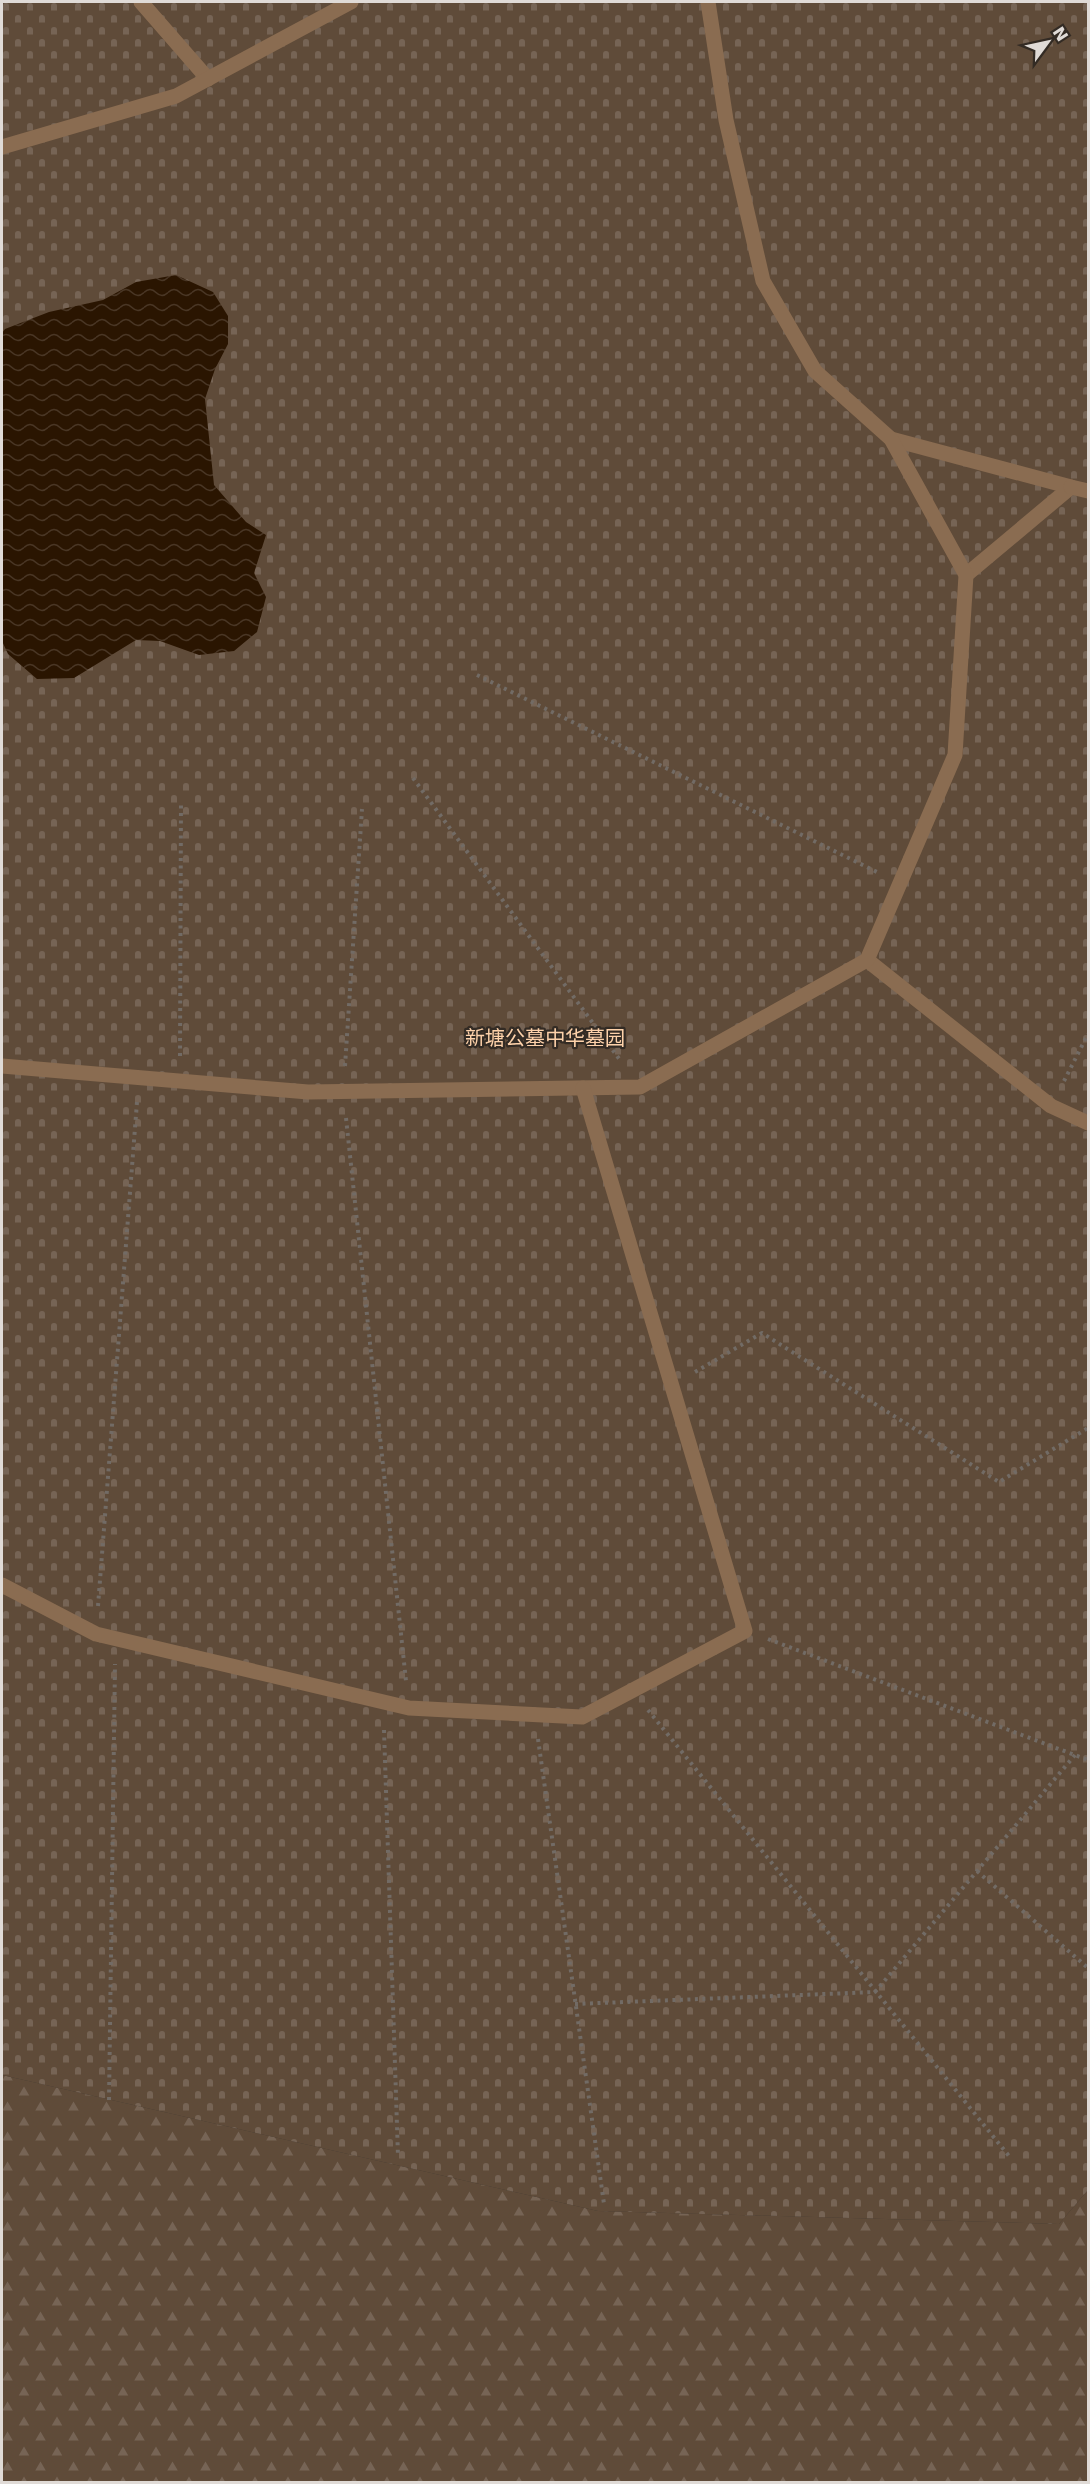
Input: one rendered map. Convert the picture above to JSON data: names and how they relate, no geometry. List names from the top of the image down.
{
  "parks": ["新塘公墓中华墓园"],
  "north": "top right"
}
